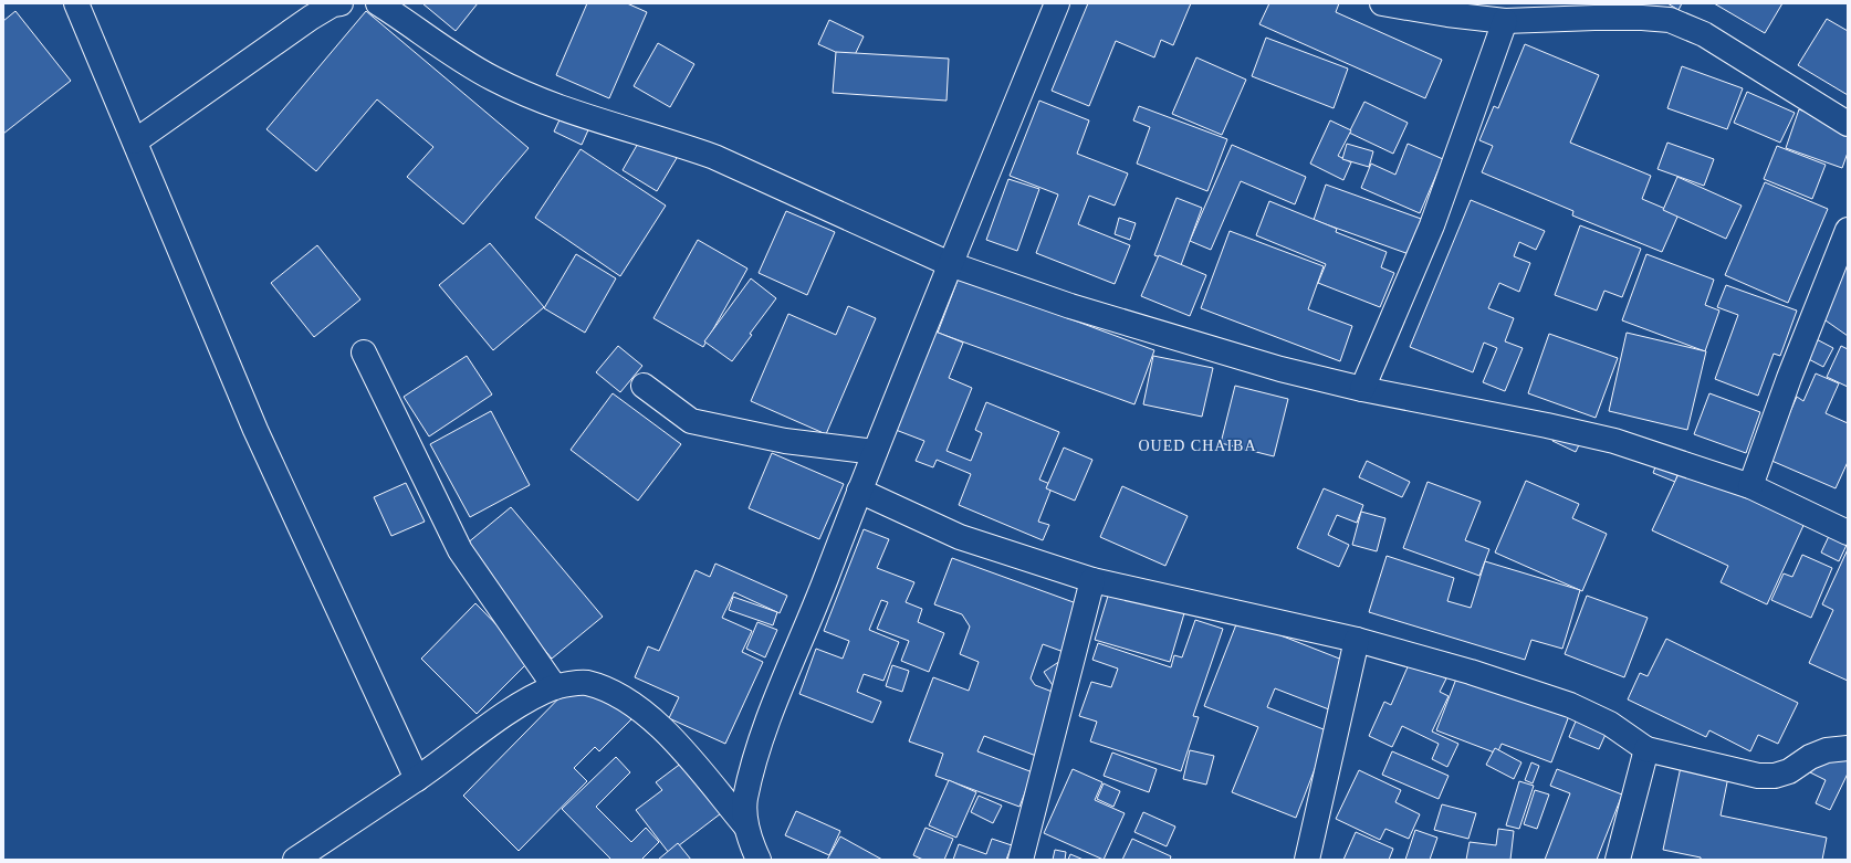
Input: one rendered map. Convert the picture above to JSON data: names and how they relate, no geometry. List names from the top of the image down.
{
  "districts": ["OUED CHAIBA"]
}
